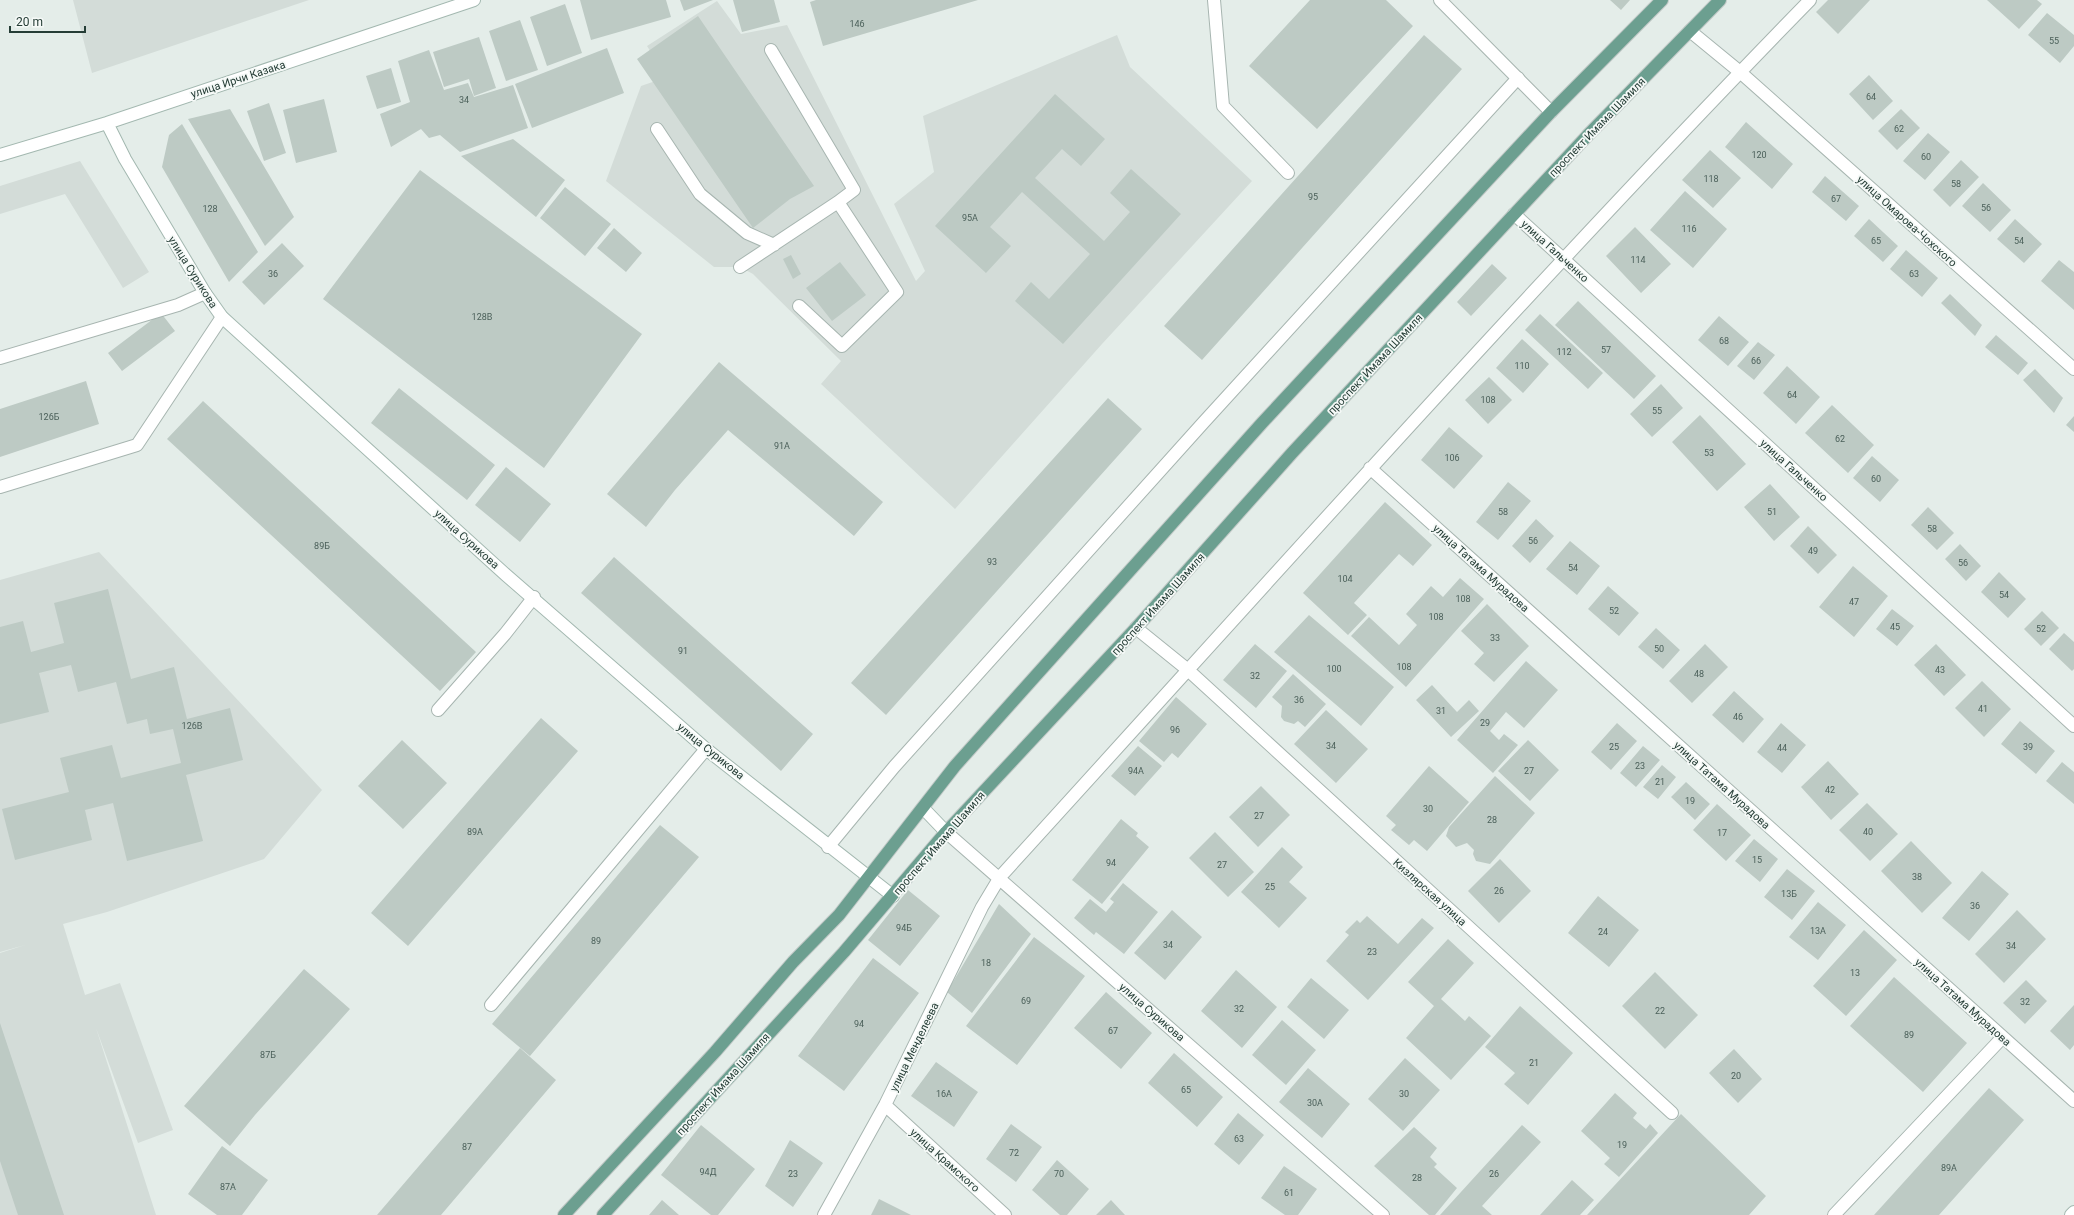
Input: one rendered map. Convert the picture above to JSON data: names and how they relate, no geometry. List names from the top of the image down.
{
  "streets": {
    "main road": ["проспект Имама Шамиля"],
    "street": [
      "улица Ирчи Казака",
      "улица Омарова-Чохского",
      "улица Гальченко",
      "улица Сурикова",
      "улица Татама Мурадова",
      "Кизлярская улица",
      "улица Менделеева",
      "улица Крамского"
    ]
  },
  "crossings": [
    ["улица Ирчи Казака", "улица Сурикова"],
    ["проспект Имама Шамиля", "улица Омарова-Чохского"],
    ["проспект Имама Шамиля", "улица Гальченко"],
    ["проспект Имама Шамиля", "улица Сурикова"],
    ["проспект Имама Шамиля", "Кизлярская улица"],
    ["улица Омарова-Чохского", "улица Менделеева"],
    ["улица Гальченко", "улица Менделеева"],
    ["улица Сурикова", "улица Менделеева"],
    ["улица Татама Мурадова", "улица Менделеева"],
    ["Кизлярская улица", "улица Менделеева"],
    ["улица Менделеева", "улица Крамского"]
  ],
  "house_numbers": [
    "146",
    "55",
    "64",
    "34",
    "62",
    "120",
    "60",
    "118",
    "58",
    "95",
    "67",
    "56",
    "128",
    "95А",
    "116",
    "65",
    "54",
    "114",
    "36",
    "63",
    "128В",
    "68",
    "57",
    "112",
    "66",
    "110",
    "64",
    "108",
    "55",
    "126Б",
    "62",
    "91А",
    "53",
    "106",
    "60",
    "58",
    "51",
    "58",
    "56",
    "89Б",
    "49",
    "93",
    "56",
    "54",
    "104",
    "54",
    "108",
    "47",
    "52",
    "108",
    "45",
    "52",
    "33",
    "50",
    "91",
    "108",
    "100",
    "43",
    "48",
    "32",
    "36",
    "41",
    "31",
    "46",
    "29",
    "126В",
    "96",
    "34",
    "25",
    "39",
    "44",
    "23",
    "94А",
    "27",
    "21",
    "42",
    "19",
    "30",
    "27",
    "28",
    "89А",
    "40",
    "17",
    "15",
    "94",
    "27",
    "38",
    "25",
    "26",
    "13Б",
    "36",
    "94Б",
    "13А",
    "24",
    "89",
    "34",
    "34",
    "23",
    "18",
    "13",
    "69",
    "32",
    "32",
    "22",
    "94",
    "67",
    "89",
    "87Б",
    "21",
    "20",
    "65",
    "16А",
    "30",
    "30А",
    "63",
    "19",
    "87",
    "72",
    "89А",
    "94Д",
    "23",
    "70",
    "26",
    "28",
    "87А",
    "61"
  ],
  "scale_bar": "20 m"
}
